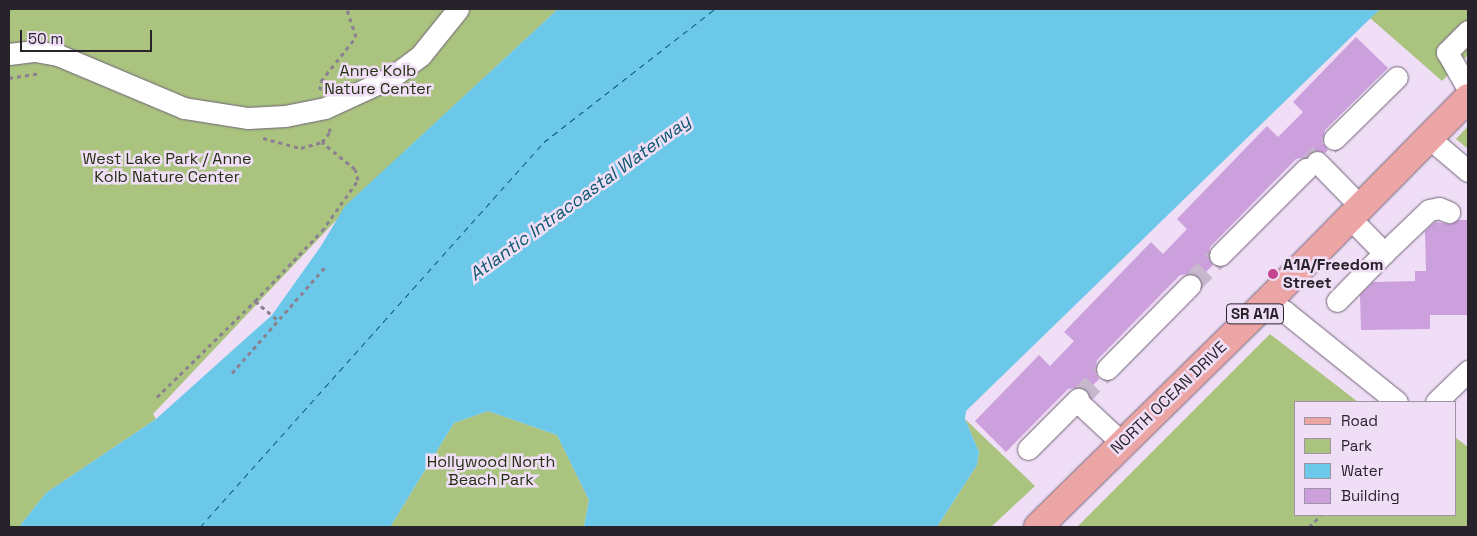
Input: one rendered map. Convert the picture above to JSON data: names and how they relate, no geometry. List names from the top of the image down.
{
  "streets": {
    "main road": ["SR A1A", "NORTH OCEAN DRIVE"]
  },
  "water": ["Atlantic Intracoastal Waterway"],
  "parks": ["Anne Kolb Nature Center", "West Lake Park / Anne Kolb Nature Center", "Hollywood North Beach Park"],
  "places": ["A1A/Freedom Street"],
  "legend": [
    "Road",
    "Park",
    "Water",
    "Building"
  ],
  "scale_bar": "50 m"
}
